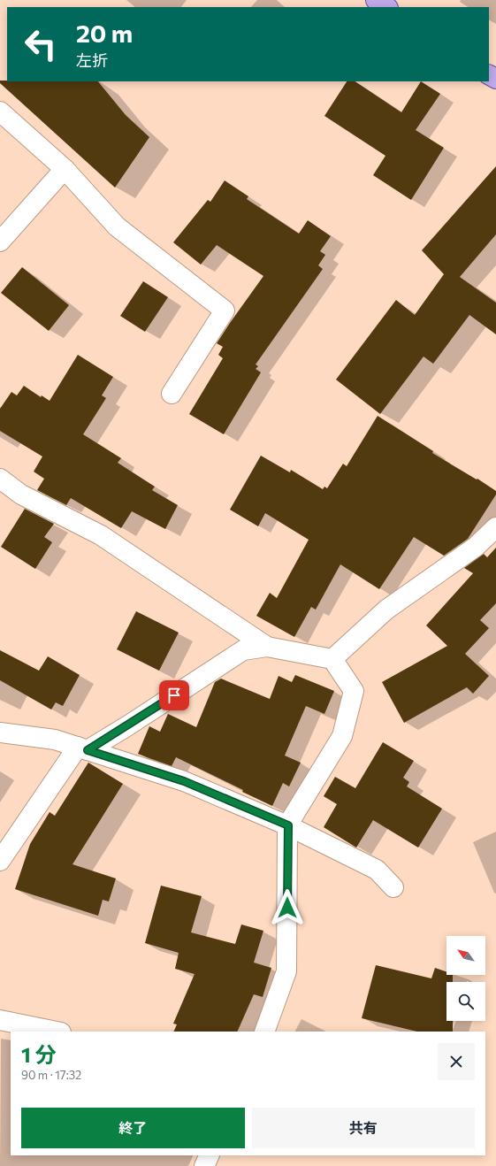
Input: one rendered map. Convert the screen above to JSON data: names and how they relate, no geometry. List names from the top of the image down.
{
  "north": "top left",
  "page": {
    "turn": ["20 m", "左折"],
    "heading": ["1 分", "90 m · 17:32"],
    "buttons": ["終了", "共有"]
  }
}
